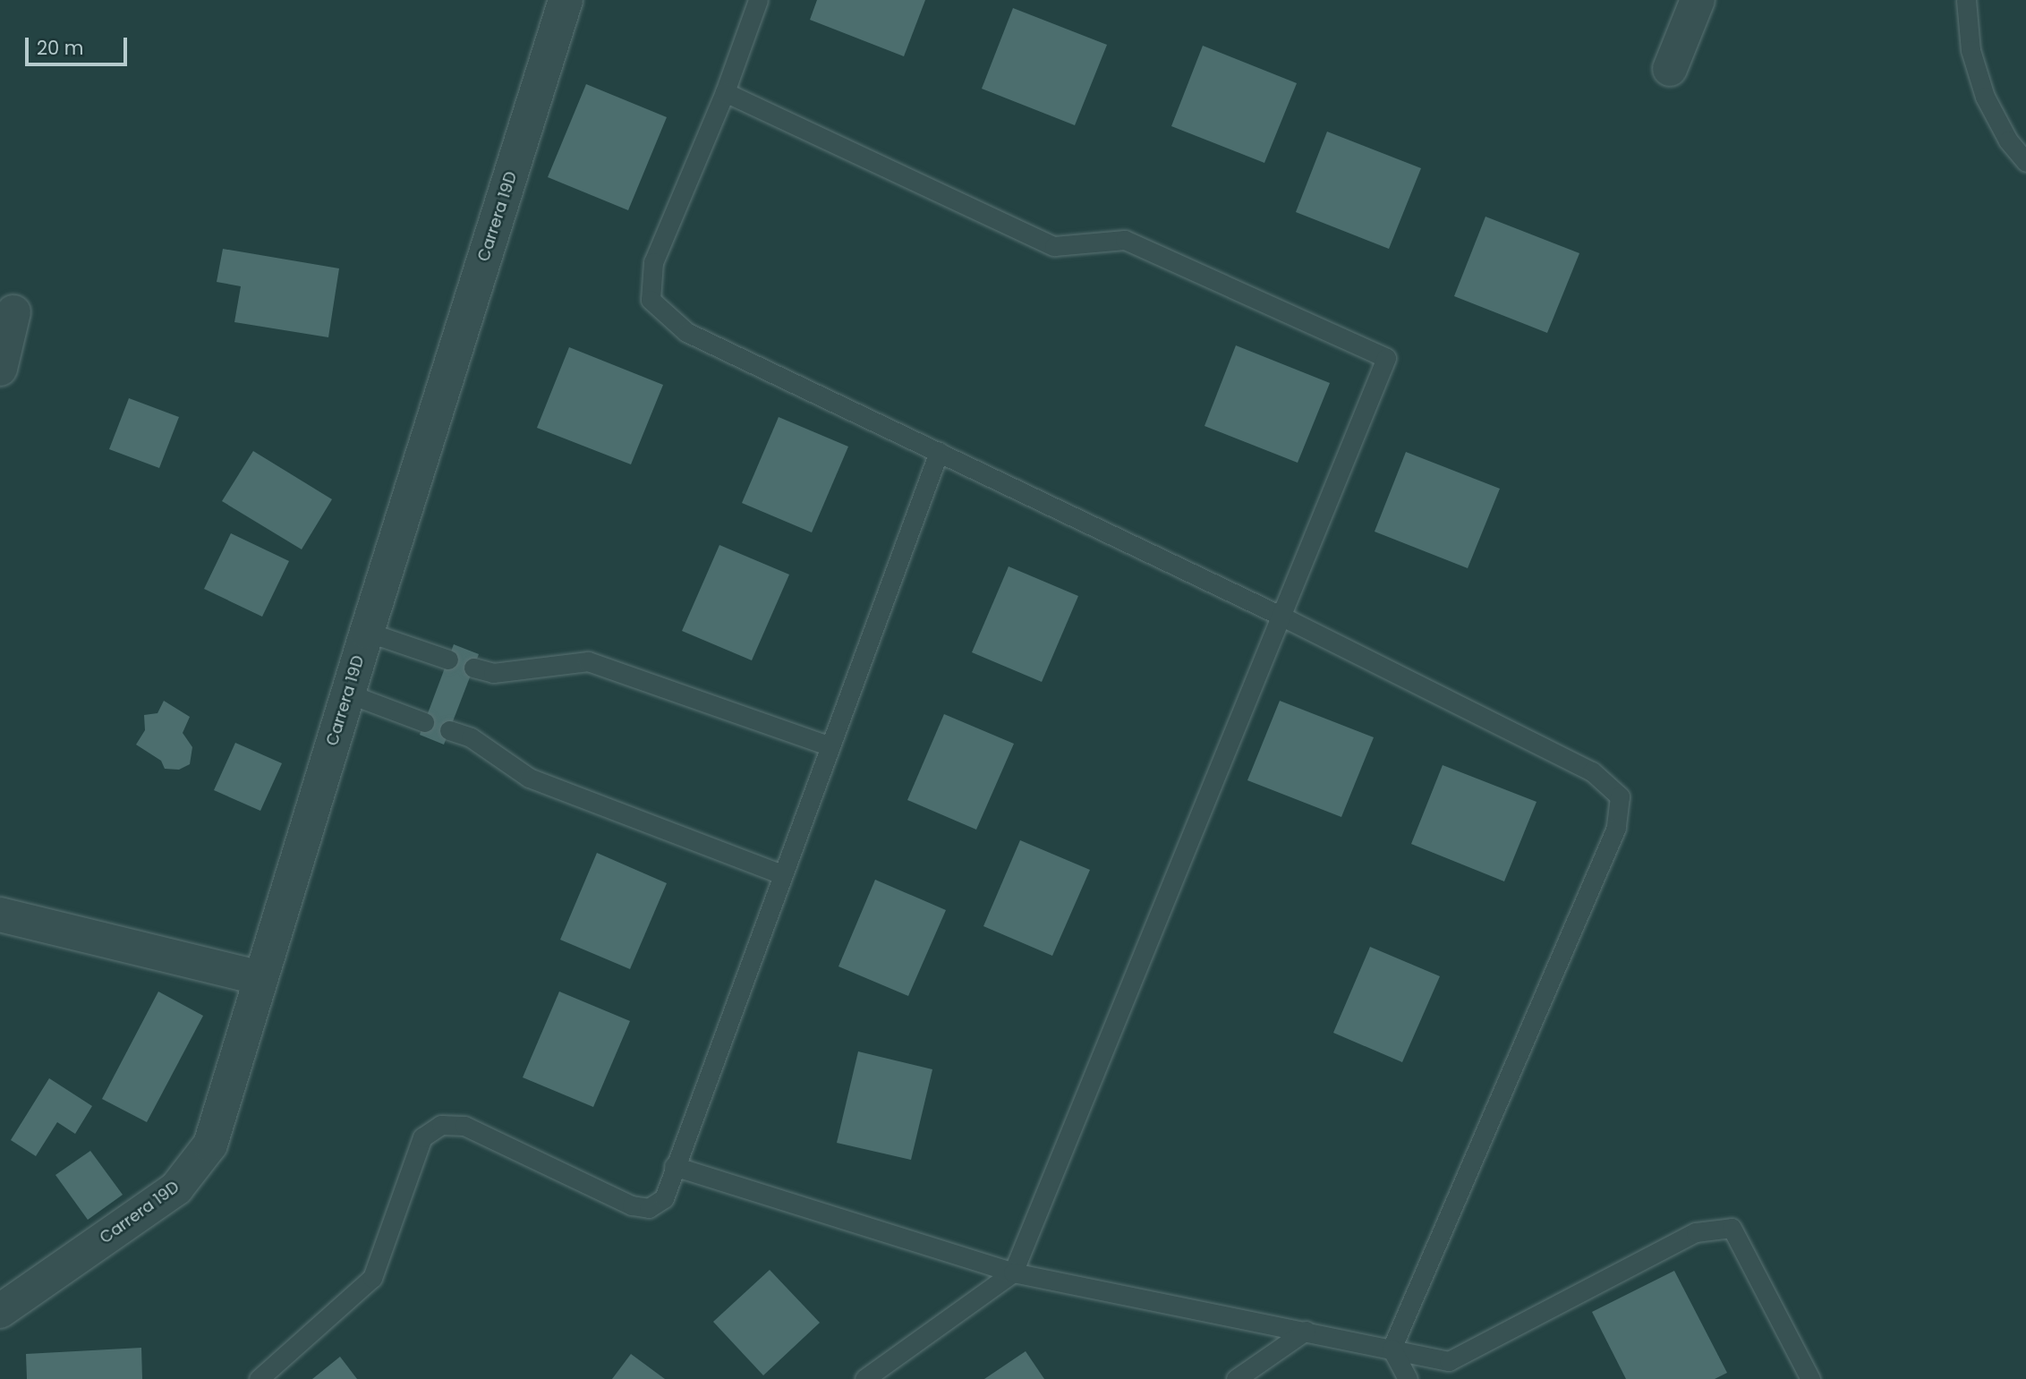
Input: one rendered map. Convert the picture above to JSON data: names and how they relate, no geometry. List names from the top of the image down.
{
  "streets": {
    "street": ["Carrera 19D"]
  },
  "scale_bar": "20 m"
}
